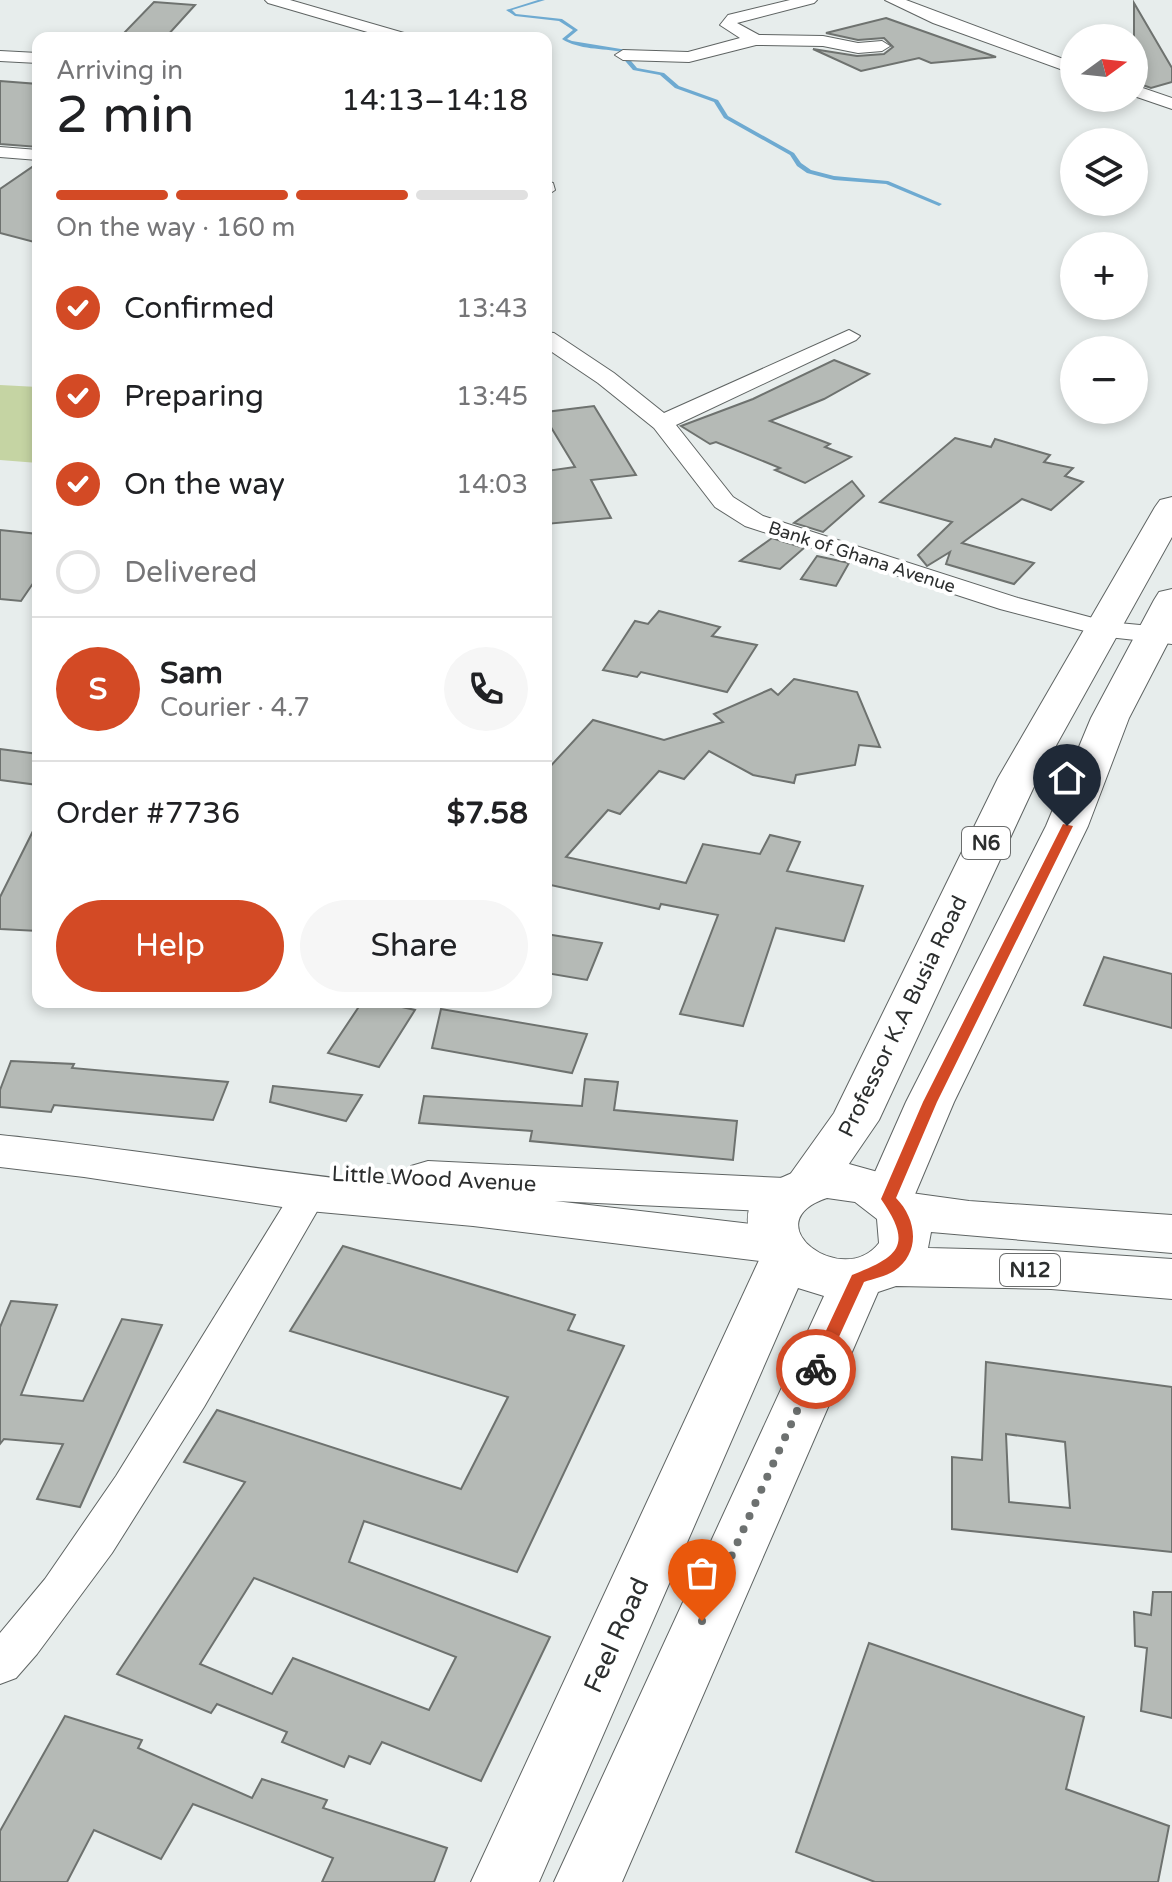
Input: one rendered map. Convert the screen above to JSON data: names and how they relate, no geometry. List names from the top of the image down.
{
  "streets": {
    "main road": [
      "N6",
      "Professor K.A Busia Road",
      "N12",
      "Feel Road"
    ],
    "street": ["Bank of Ghana Avenue", "Little Wood Avenue"]
  },
  "crossings": [
    ["Bank of Ghana Avenue", "Professor K.A Busia Road"],
    ["N6", "Professor K.A Busia Road"],
    ["N6", "Little Wood Avenue"],
    ["N6", "N12"],
    ["N6", "Feel Road"],
    ["Professor K.A Busia Road", "Little Wood Avenue"],
    ["Professor K.A Busia Road", "N12"],
    ["Professor K.A Busia Road", "Feel Road"],
    ["Little Wood Avenue", "N12"],
    ["Little Wood Avenue", "Feel Road"],
    ["N12", "Feel Road"]
  ],
  "north": "right",
  "page": {
    "map_buttons": ["+", "−"],
    "heading": ["2 min", "Arriving in", "14:13–14:18"],
    "panel": [
      "Sam",
      "Courier · 4.7",
      "Order #7736",
      "$7.58"
    ],
    "bar": "On the way · 160 m",
    "list": [
      ["Confirmed", "13:43"],
      ["Preparing", "13:45"],
      ["On the way", "14:03"],
      "Delivered"
    ],
    "round": "S",
    "buttons": ["Help", "Share"]
  }
}
